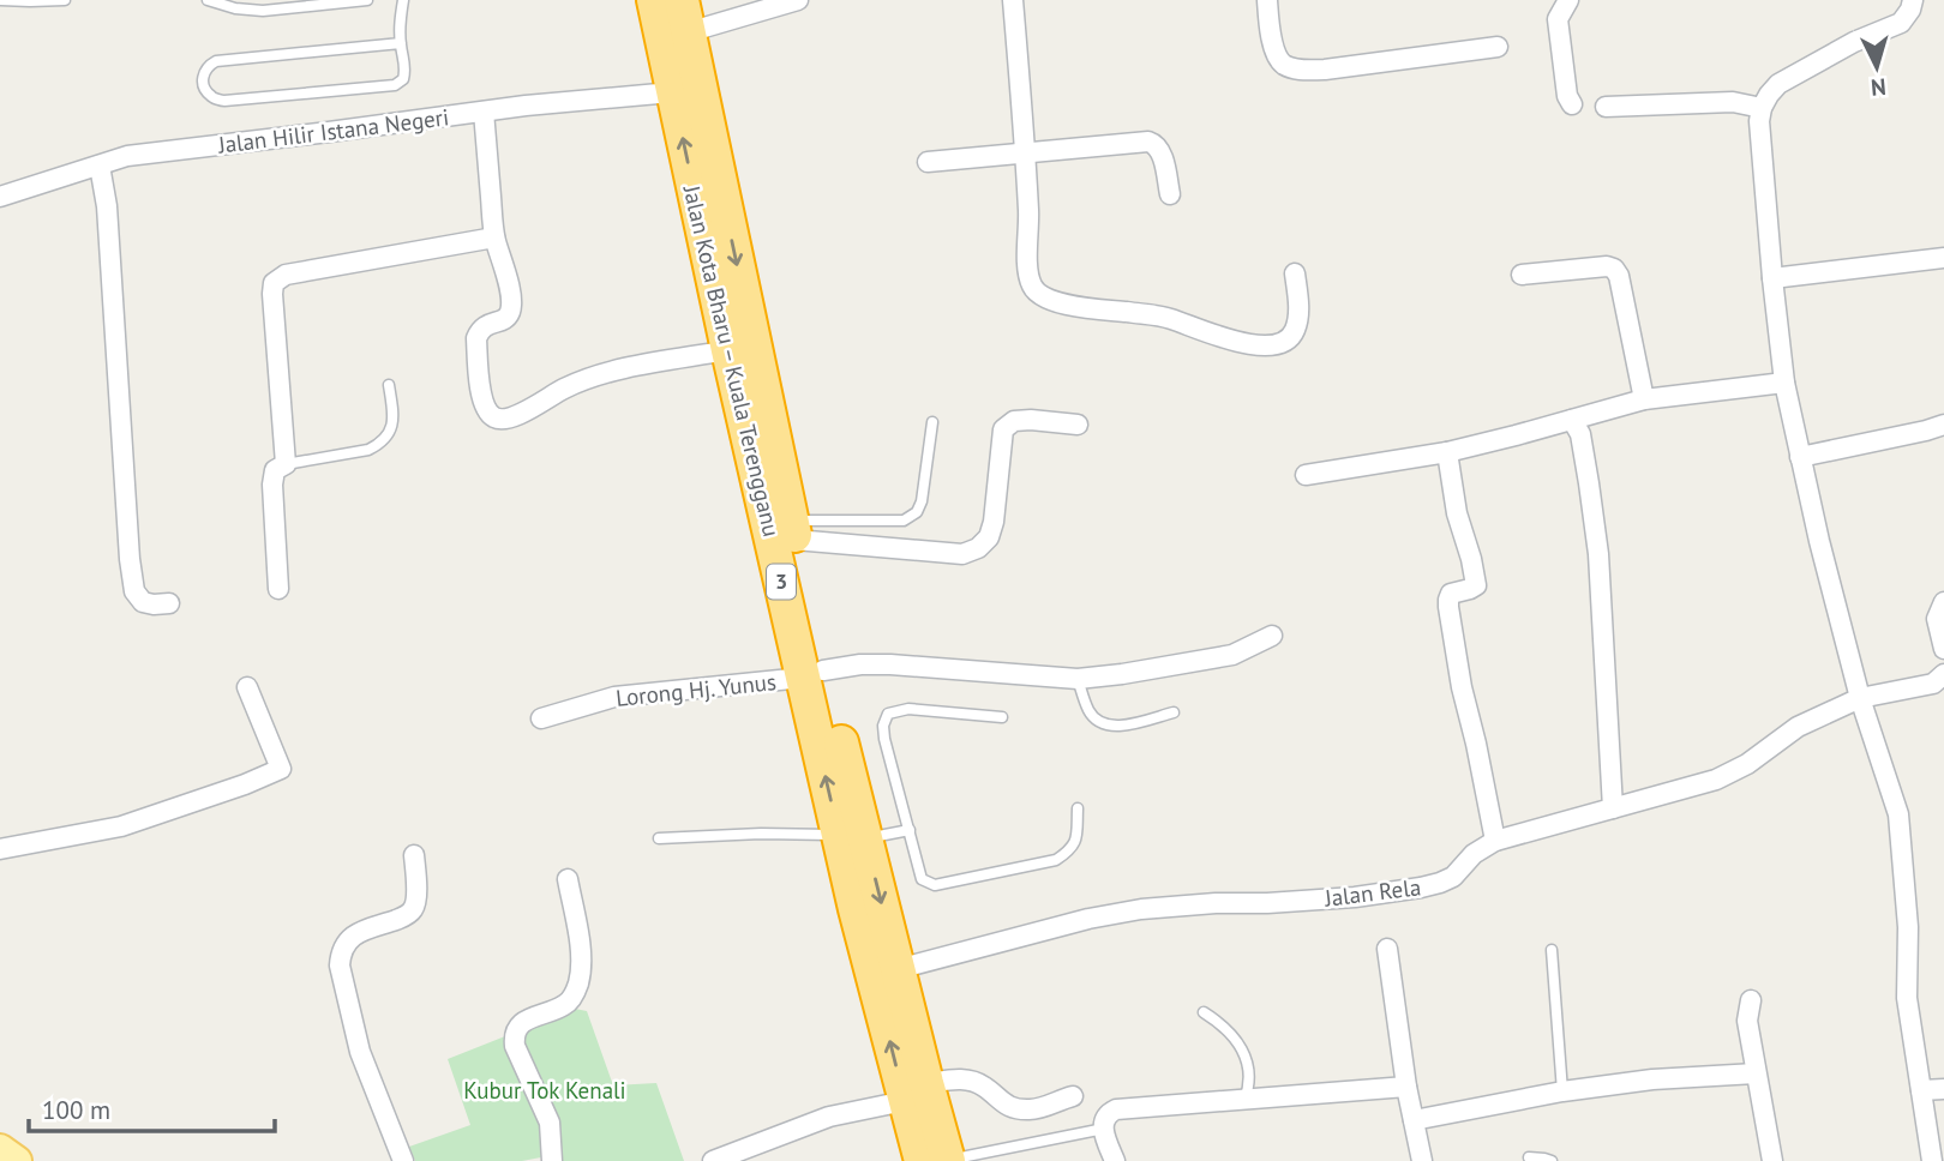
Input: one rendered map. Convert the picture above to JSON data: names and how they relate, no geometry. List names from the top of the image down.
{
  "streets": {
    "highway": ["Jalan Kota Bharu – Kuala Terengganu", "3"],
    "street": ["Jalan Hilir Istana Negeri", "Lorong Hj. Yunus", "Jalan Rela"]
  },
  "crossings": [
    ["Jalan Hilir Istana Negeri", "Jalan Kota Bharu – Kuala Terengganu"],
    ["Jalan Kota Bharu – Kuala Terengganu", "Lorong Hj. Yunus"],
    ["Jalan Kota Bharu – Kuala Terengganu", "Jalan Rela"]
  ],
  "parks": ["Kubur Tok Kenali"],
  "scale_bar": "100 m",
  "north": "bottom"
}
